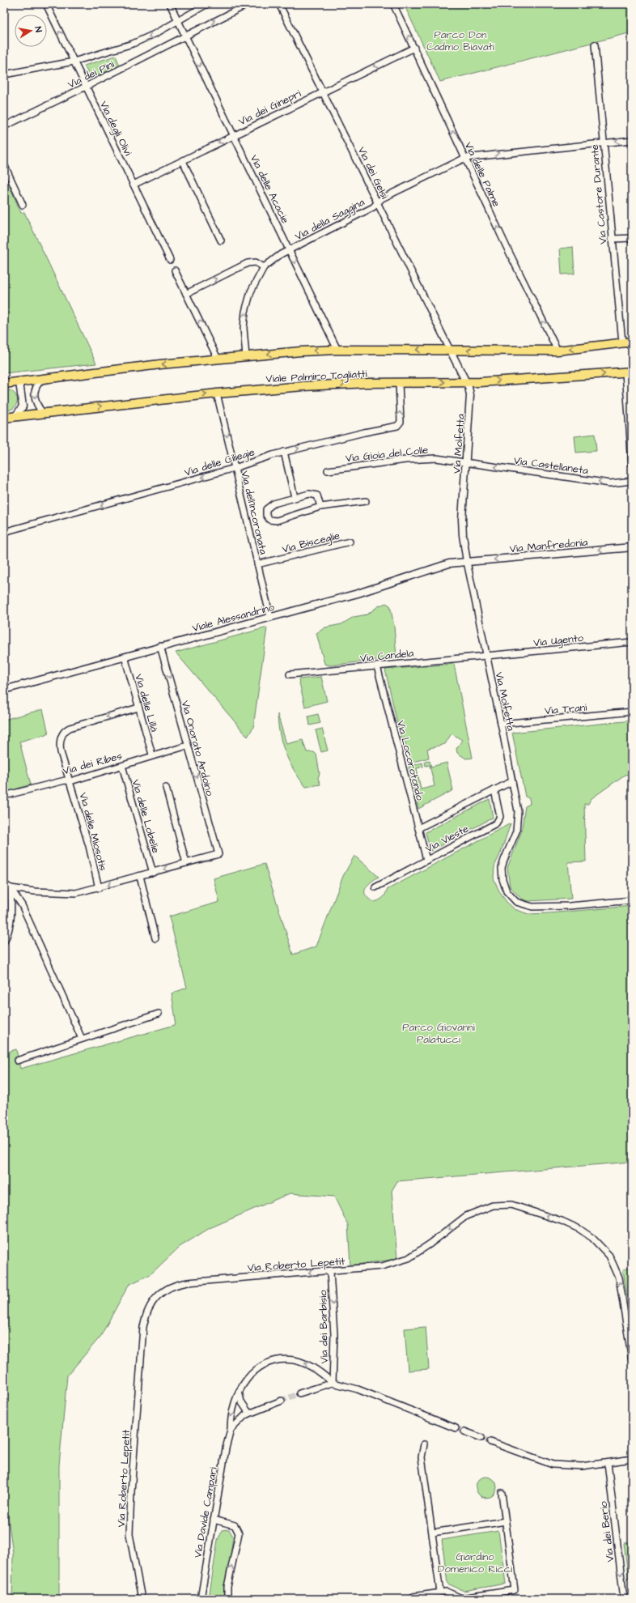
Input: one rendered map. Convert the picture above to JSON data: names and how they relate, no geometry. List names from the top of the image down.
{
  "streets": {
    "main road": ["Viale Palmiro Togliatti"],
    "street": [
      "Via dei Pini",
      "Via dei Ginepri",
      "Via degli Olivi",
      "Via dei Gelsi",
      "Via delle Palme",
      "Via delle Acacie",
      "Via Castore Durante",
      "Via della Saggina",
      "Via Molfetta",
      "Via Gioia del Colle",
      "Via delle Ciliegie",
      "Via Castellaneta",
      "Via dell'Incoronata",
      "Via Bisceglie",
      "Via Manfredonia",
      "Viale Alessandrino",
      "Via Ugento",
      "Via Candela",
      "Via delle Lillà",
      "Via Trani",
      "Via Onorato Ardoino",
      "Via Locorotondo",
      "Via dei Ribes",
      "Via delle Lobelie",
      "Via delle Miosotis",
      "Via Vieste",
      "Via Roberto Lepetit",
      "Via dei Barbisio",
      "Via Davide Campari",
      "Via dei Berio"
    ]
  },
  "crossings": [
    ["Via dei Pini", "Via degli Olivi"],
    ["Via dei Pini", "Via delle Acacie"],
    ["Via dei Ginepri", "Via degli Olivi"],
    ["Via dei Ginepri", "Via dei Gelsi"],
    ["Via dei Ginepri", "Via delle Palme"],
    ["Via dei Ginepri", "Via delle Acacie"],
    ["Via dei Gelsi", "Via della Saggina"],
    ["Via dei Gelsi", "Via Molfetta"],
    ["Via delle Palme", "Via della Saggina"],
    ["Via delle Acacie", "Via della Saggina"],
    ["Viale Palmiro Togliatti", "Via Molfetta"],
    ["Viale Palmiro Togliatti", "Via delle Ciliegie"],
    ["Viale Palmiro Togliatti", "Via dell'Incoronata"],
    ["Via Molfetta", "Via Gioia del Colle"],
    ["Via Molfetta", "Via Castellaneta"],
    ["Via Molfetta", "Via Manfredonia"],
    ["Via Molfetta", "Viale Alessandrino"],
    ["Via Molfetta", "Via Ugento"],
    ["Via Molfetta", "Via Candela"],
    ["Via Molfetta", "Via Trani"],
    ["Via Gioia del Colle", "Via Castellaneta"],
    ["Via delle Ciliegie", "Via dell'Incoronata"],
    ["Via dell'Incoronata", "Via Bisceglie"],
    ["Via dell'Incoronata", "Viale Alessandrino"],
    ["Via Manfredonia", "Viale Alessandrino"],
    ["Viale Alessandrino", "Via delle Lillà"],
    ["Viale Alessandrino", "Via Onorato Ardoino"],
    ["Via Ugento", "Via Candela"],
    ["Via Candela", "Via Locorotondo"],
    ["Via delle Lillà", "Via dei Ribes"],
    ["Via delle Lillà", "Via delle Miosotis"],
    ["Via Locorotondo", "Via Vieste"],
    ["Via dei Ribes", "Via delle Lobelie"],
    ["Via dei Ribes", "Via delle Miosotis"],
    ["Via Roberto Lepetit", "Via dei Barbisio"],
    ["Via dei Barbisio", "Via Davide Campari"]
  ],
  "one_way": [
    "Via dei Ginepri",
    "Via delle Palme",
    "Via delle Acacie",
    "Via Castellaneta",
    "Via Manfredonia",
    "Via dei Barbisio",
    "Via dei Berio"
  ],
  "parks": ["Parco Don Cadmo Biavati", "Parco Giovanni Palatucci", "Giardino Domenico Ricci"],
  "north": "right"
}
